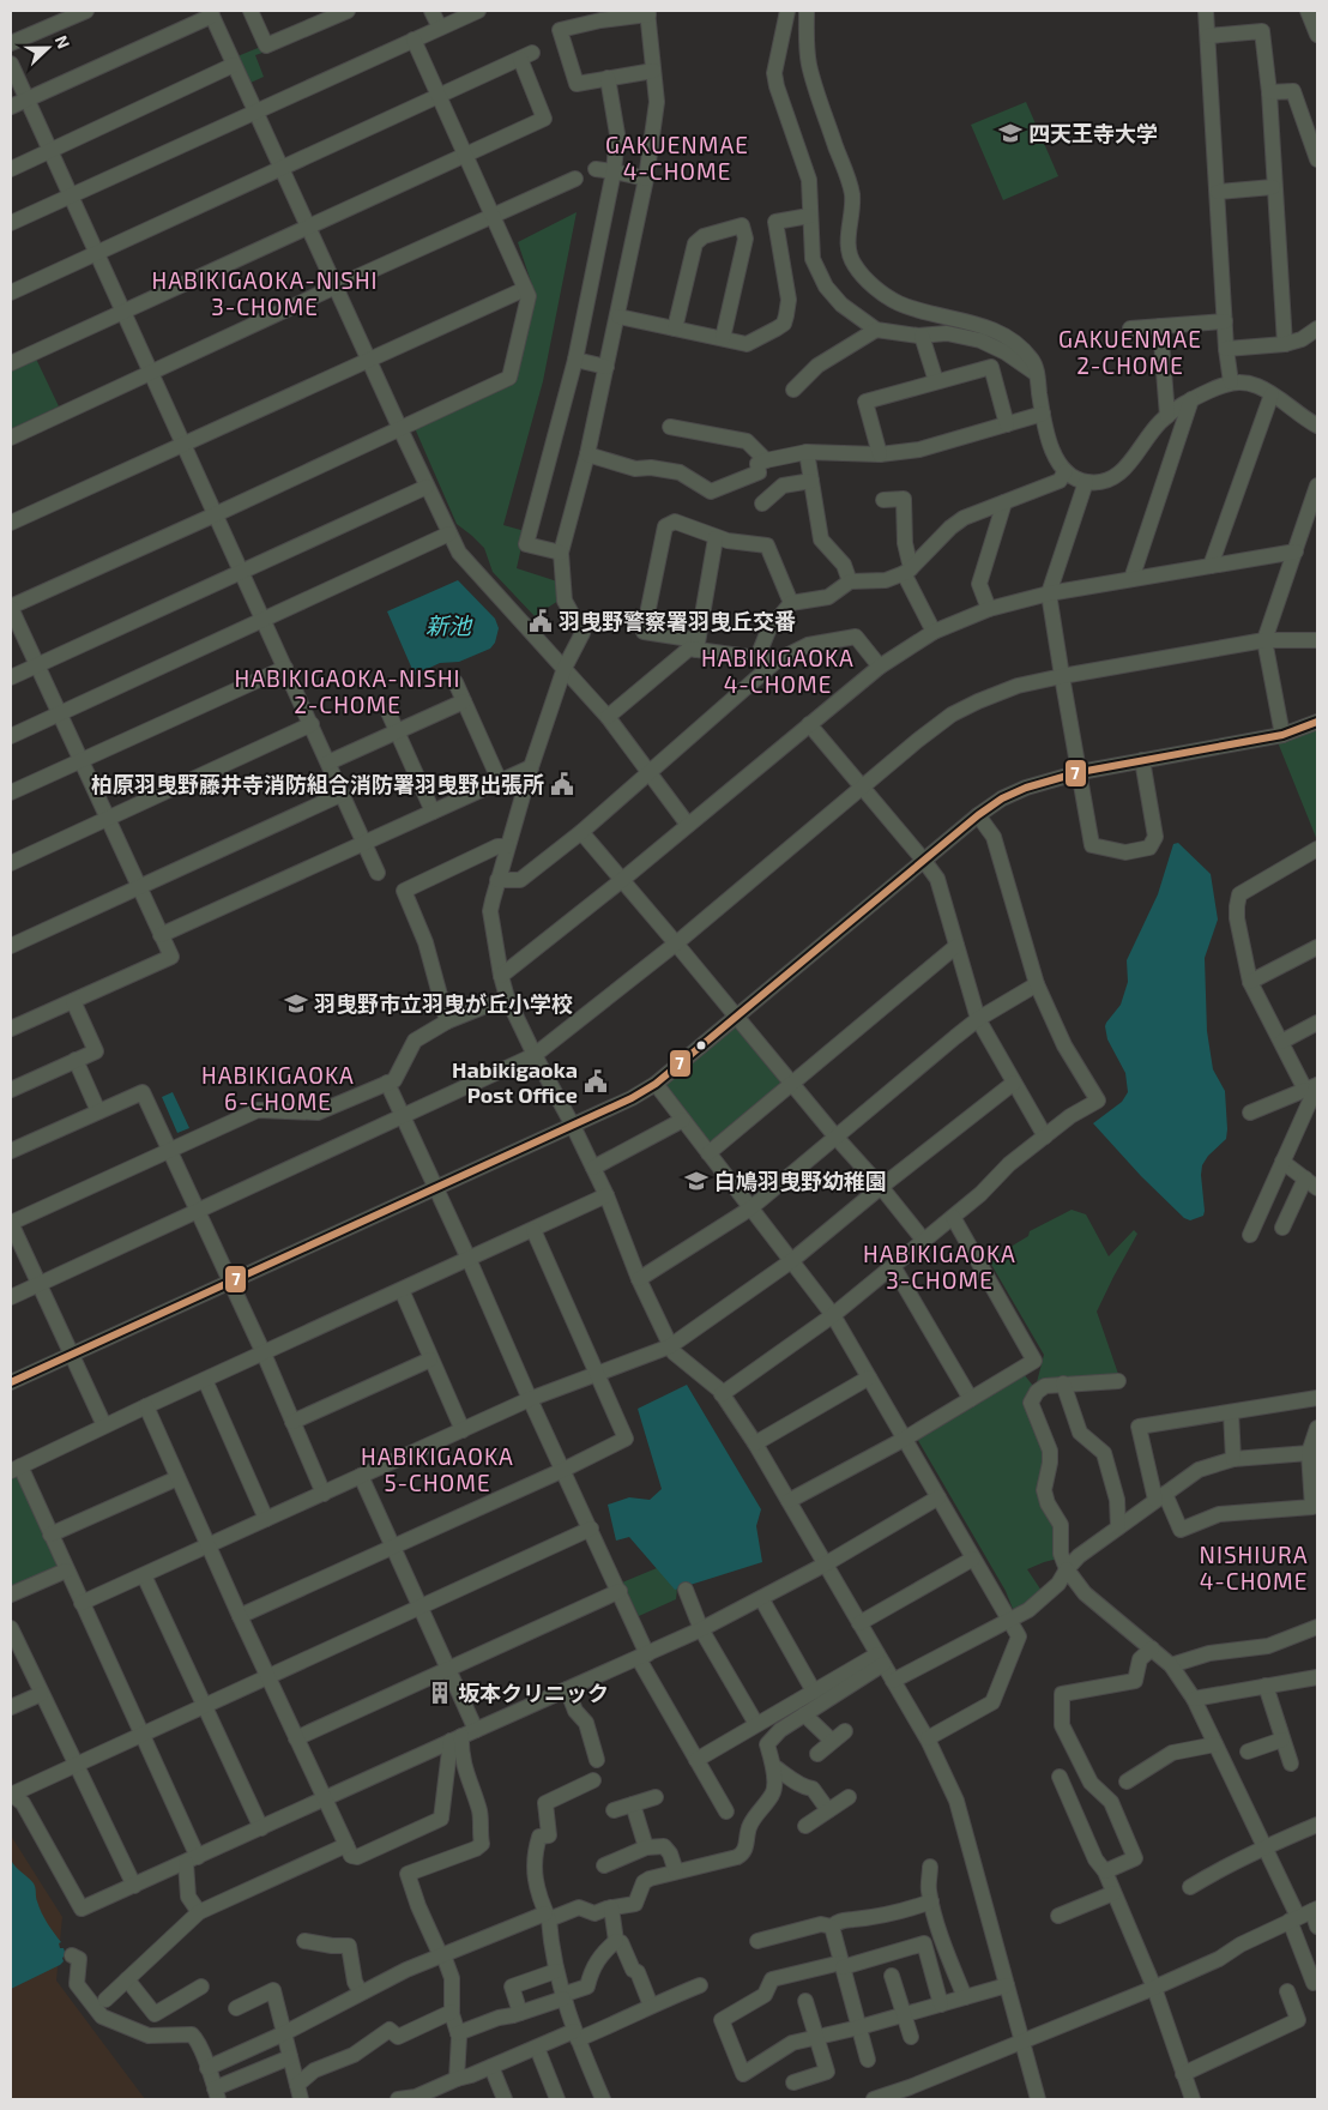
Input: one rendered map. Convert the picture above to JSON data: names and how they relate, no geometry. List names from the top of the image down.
{
  "districts": [
    "GAKUENMAE 4-CHOME",
    "HABIKIGAOKA-NISHI 3-CHOME",
    "GAKUENMAE 2-CHOME",
    "HABIKIGAOKA 4-CHOME",
    "HABIKIGAOKA-NISHI 2-CHOME",
    "HABIKIGAOKA 6-CHOME",
    "HABIKIGAOKA 3-CHOME",
    "HABIKIGAOKA 5-CHOME",
    "NISHIURA 4-CHOME"
  ],
  "water": ["新池"],
  "places": {
    "school or university": ["四天王寺大学", "羽曳野市立羽曳が丘小学校", "白鳩羽曳野幼稚園"],
    "public building": ["羽曳野警察署羽曳丘交番", "柏原羽曳野藤井寺消防組合消防署羽曳野出張所", "Habikigaoka Post Office"],
    "building": ["坂本クリニック"]
  },
  "lines": ["transit line 7"],
  "north": "right"
}
